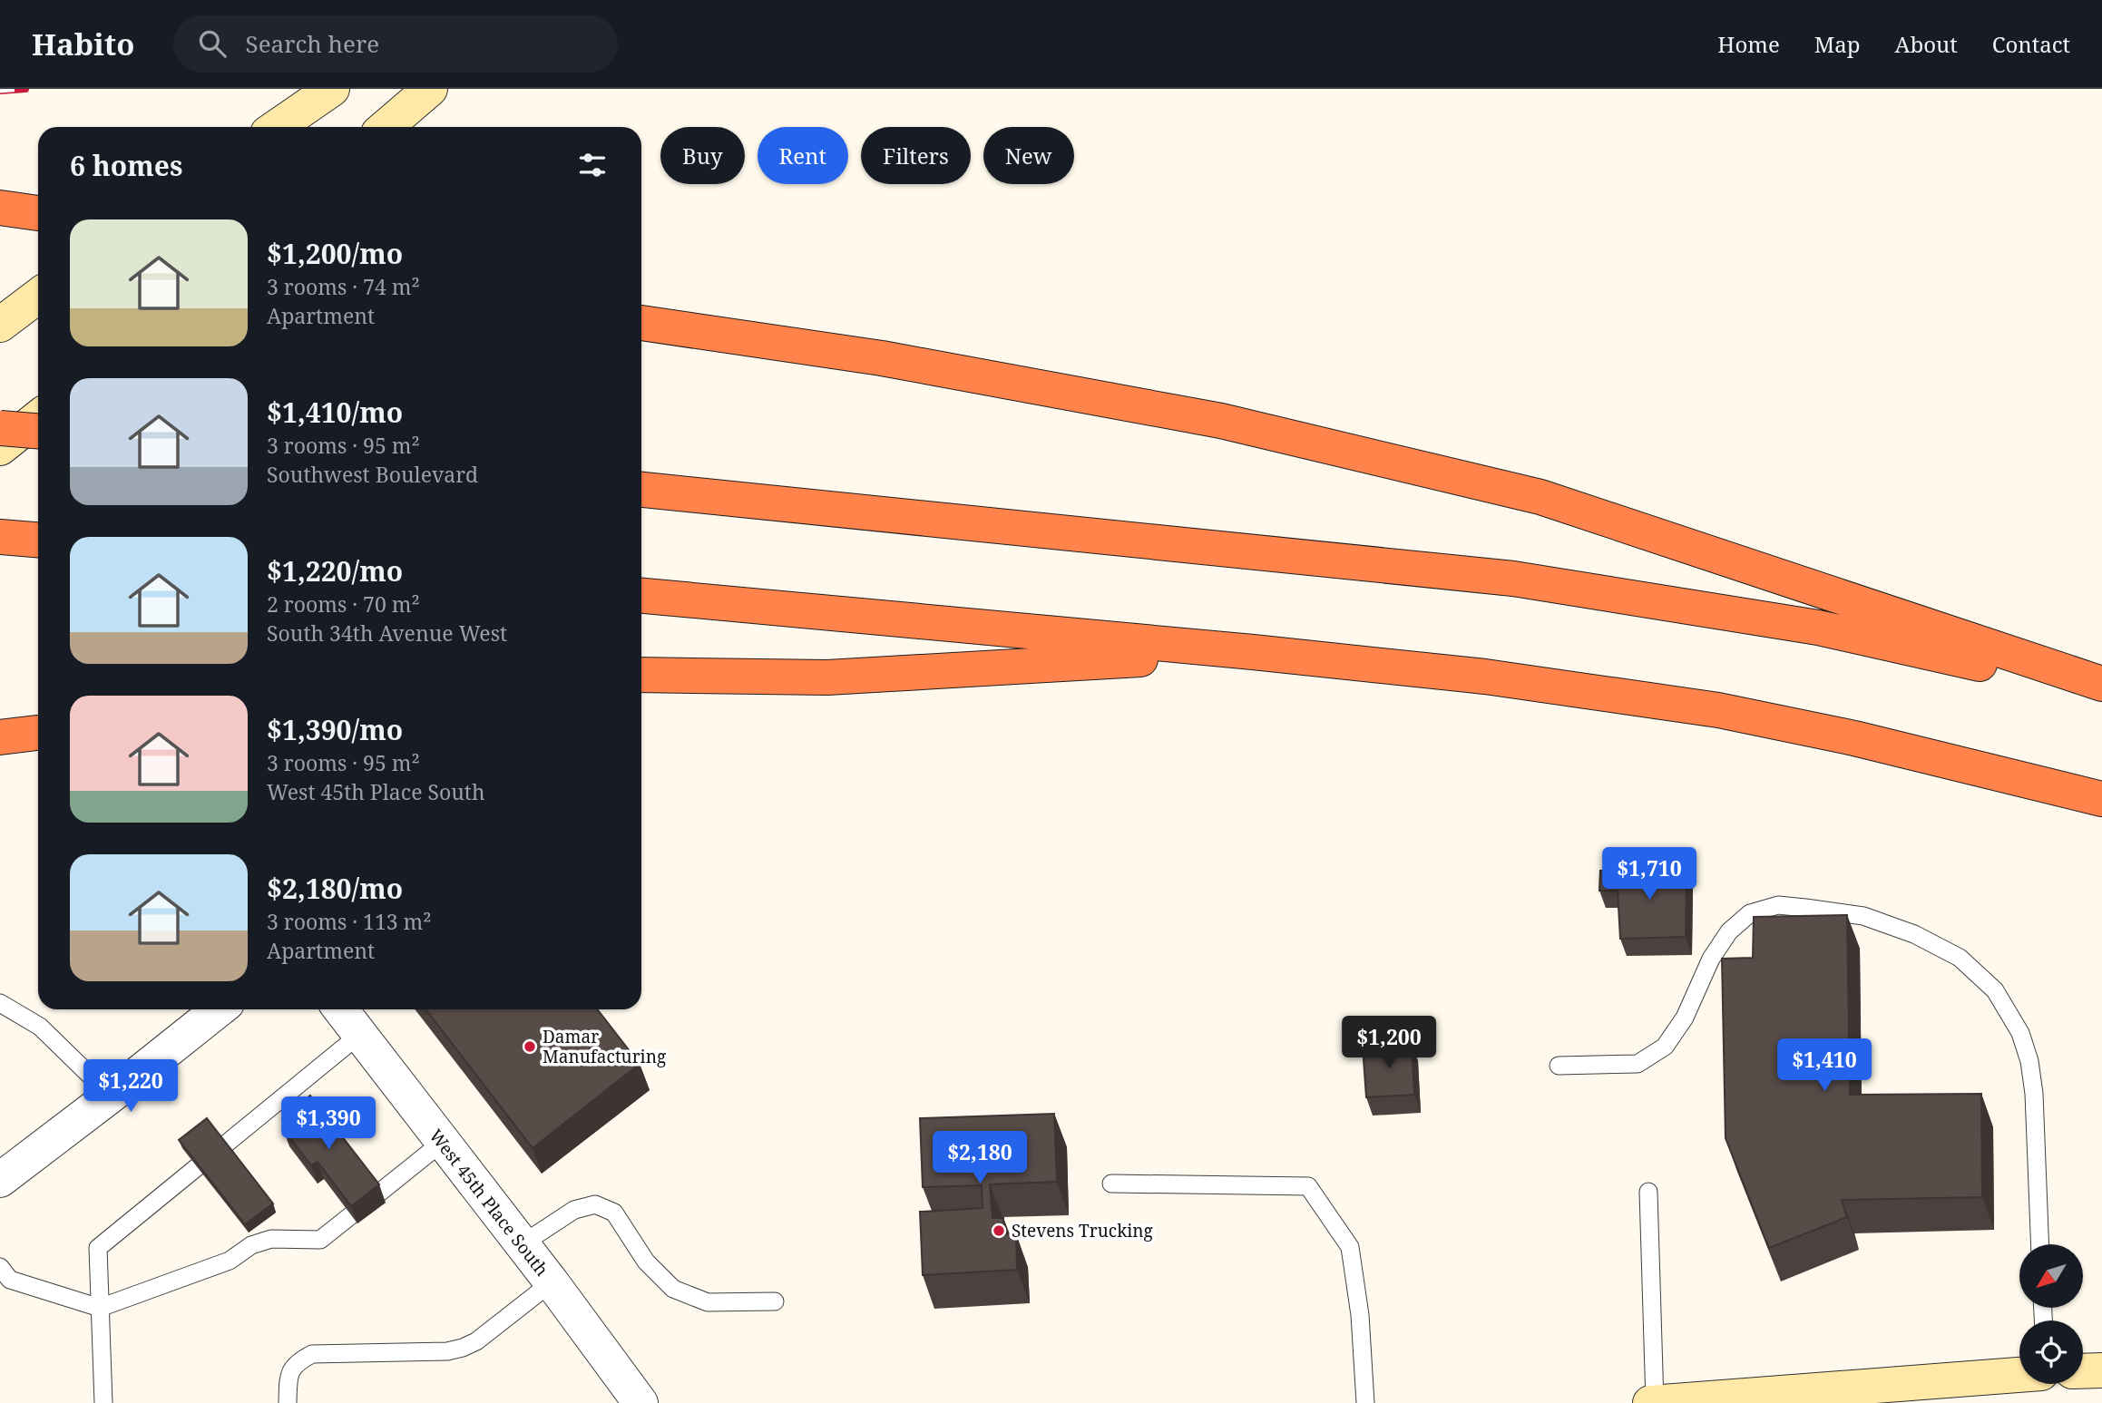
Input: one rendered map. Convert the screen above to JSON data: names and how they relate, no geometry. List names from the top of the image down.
{
  "streets": {
    "street": ["West 45th Place South"]
  },
  "places": ["Damar Manufacturing", "Stevens Trucking"],
  "north": "bottom left",
  "page": {
    "header": "Habito",
    "search": "Search here",
    "nav": [
      "Home",
      "Map",
      "About",
      "Contact"
    ],
    "chip": [
      "Buy",
      "Rent",
      "Filters",
      "New"
    ],
    "heading": "6 homes",
    "list": [
      {
        "name": "$1,200/mo",
        "note": "3 rooms · 74 m² · Apartment"
      },
      {
        "name": "$1,410/mo",
        "note": "3 rooms · 95 m² · Southwest Boulevard"
      },
      {
        "name": "$1,220/mo",
        "note": "2 rooms · 70 m² · South 34th Avenue West"
      },
      {
        "name": "$1,390/mo",
        "note": "3 rooms · 95 m² · West 45th Place South"
      },
      {
        "name": "$2,180/mo",
        "note": "3 rooms · 113 m² · Apartment"
      }
    ],
    "price": [
      "$1,710",
      "$1,200",
      "$1,410",
      "$1,220",
      "$1,390",
      "$2,180"
    ]
  }
}
